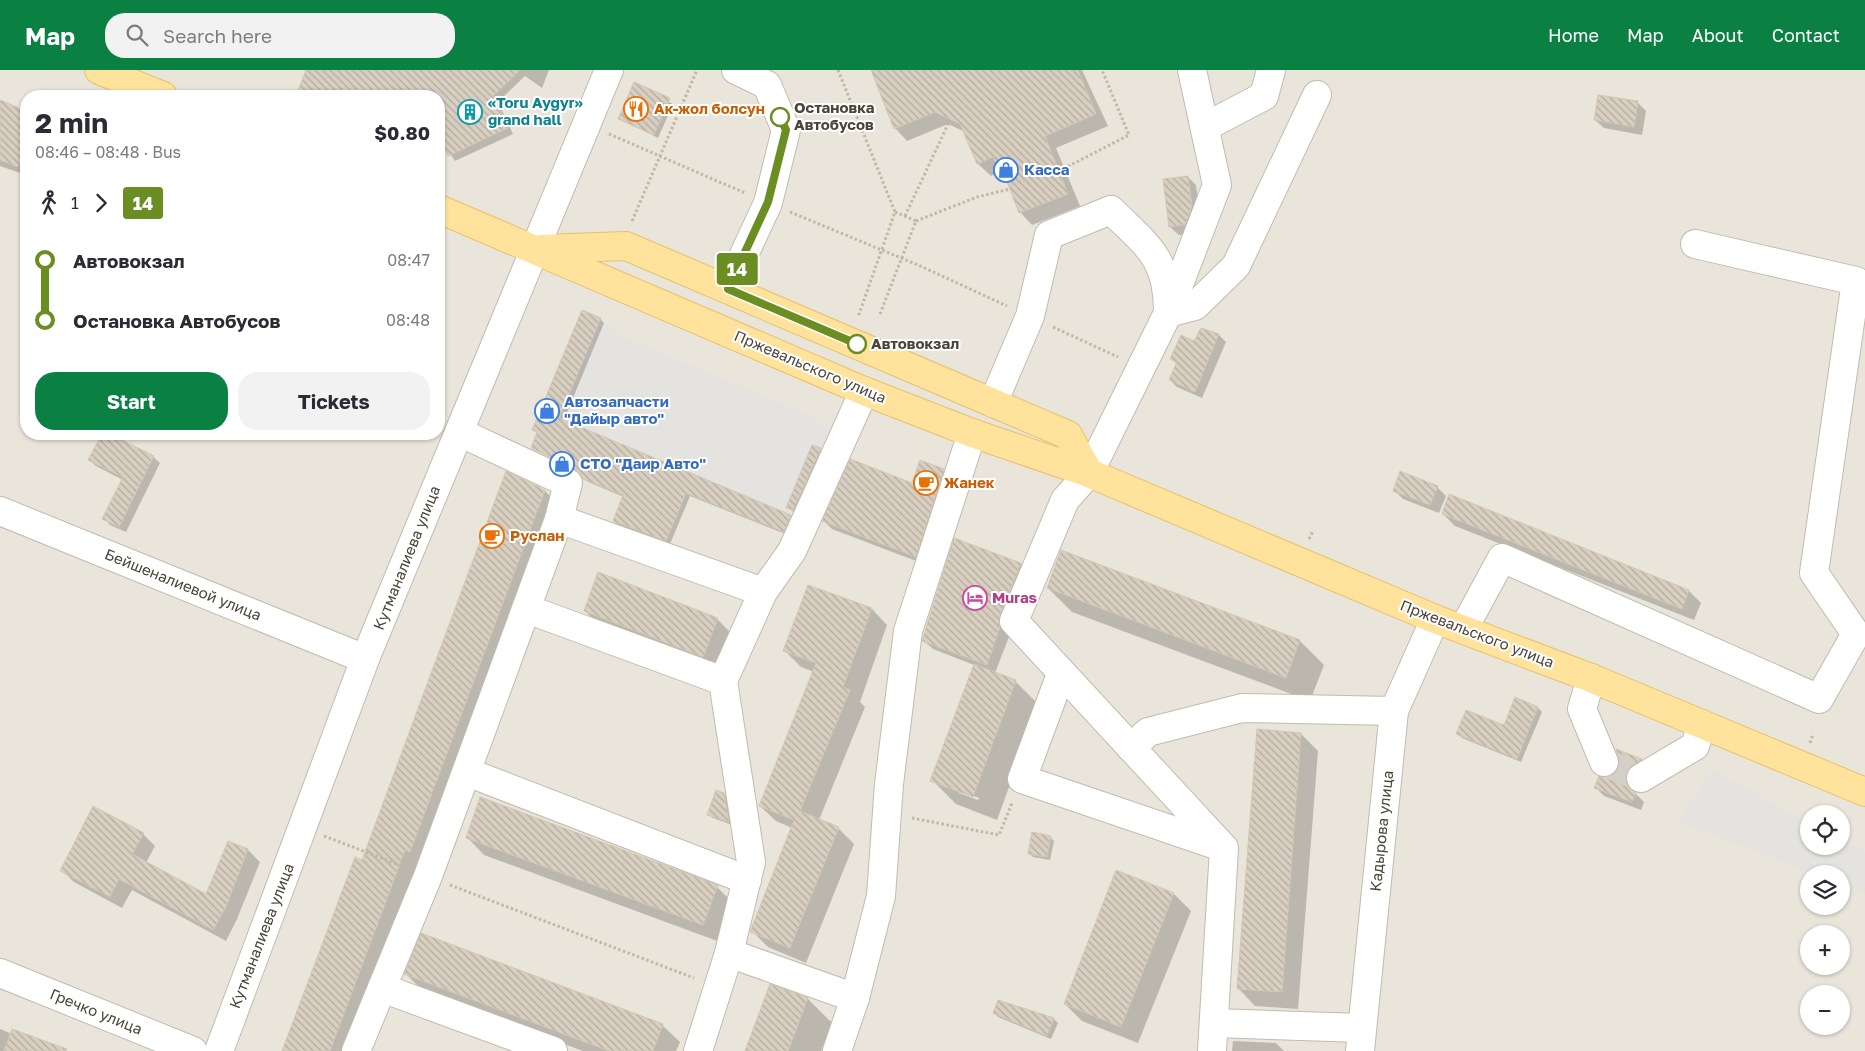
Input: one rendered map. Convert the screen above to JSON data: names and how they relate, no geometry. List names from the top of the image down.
{
  "streets": {
    "main road": ["Пржевальского улица"],
    "street": [
      "Кутманалиева улица",
      "Бейшеналиевой улица",
      "Кадырова улица",
      "Гречко улица"
    ]
  },
  "crossings": [
    ["Пржевальского улица", "Кутманалиева улица"],
    ["Пржевальского улица", "Кадырова улица"],
    ["Кутманалиева улица", "Бейшеналиевой улица"]
  ],
  "places": {
    "restaurant": ["Ак-жол болсун"],
    "building": ["«Toru Aygyr» grand hall"],
    "other": ["Остановка Автобусов", "Автовокзал"],
    "shop": ["Касса", "Автозапчасти \"Дайыр авто\"", "СТО \"Даир Авто\""],
    "cafe": ["Жанек", "Руслан"],
    "hotel": ["Muras"]
  },
  "lines": ["bus line 14"],
  "page": {
    "header": "Map",
    "search": "Search here",
    "nav": [
      "Home",
      "Map",
      "About",
      "Contact"
    ],
    "on_map": "14",
    "heading": ["2 min", "08:46 – 08:48 · Bus", "$0.80"],
    "legs": ["1", "14"],
    "list": [
      {
        "name": "Автовокзал",
        "value": "08:47"
      },
      {
        "name": "Остановка Автобусов",
        "value": "08:48"
      }
    ],
    "buttons": ["Start", "Tickets"],
    "map_buttons": ["+", "−"]
  }
}
